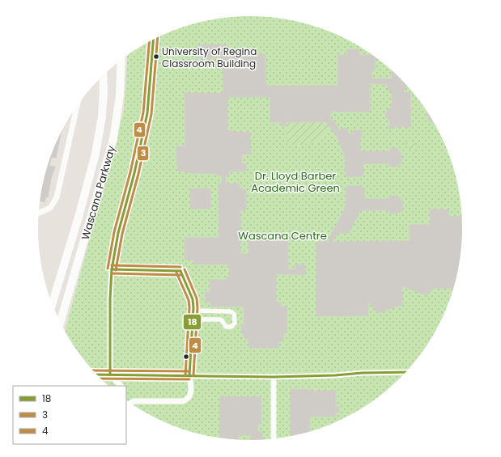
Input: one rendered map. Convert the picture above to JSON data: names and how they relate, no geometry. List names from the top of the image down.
{
  "streets": {
    "main road": ["Wascana Parkway"]
  },
  "parks": ["Dr. Lloyd Barber Academic Green", "Wascana Centre"],
  "places": ["University of Regina Classroom Building"],
  "lines": ["transit line 3", "transit line 18", "transit line 4"],
  "legend": ["18", "3", "4"]
}
